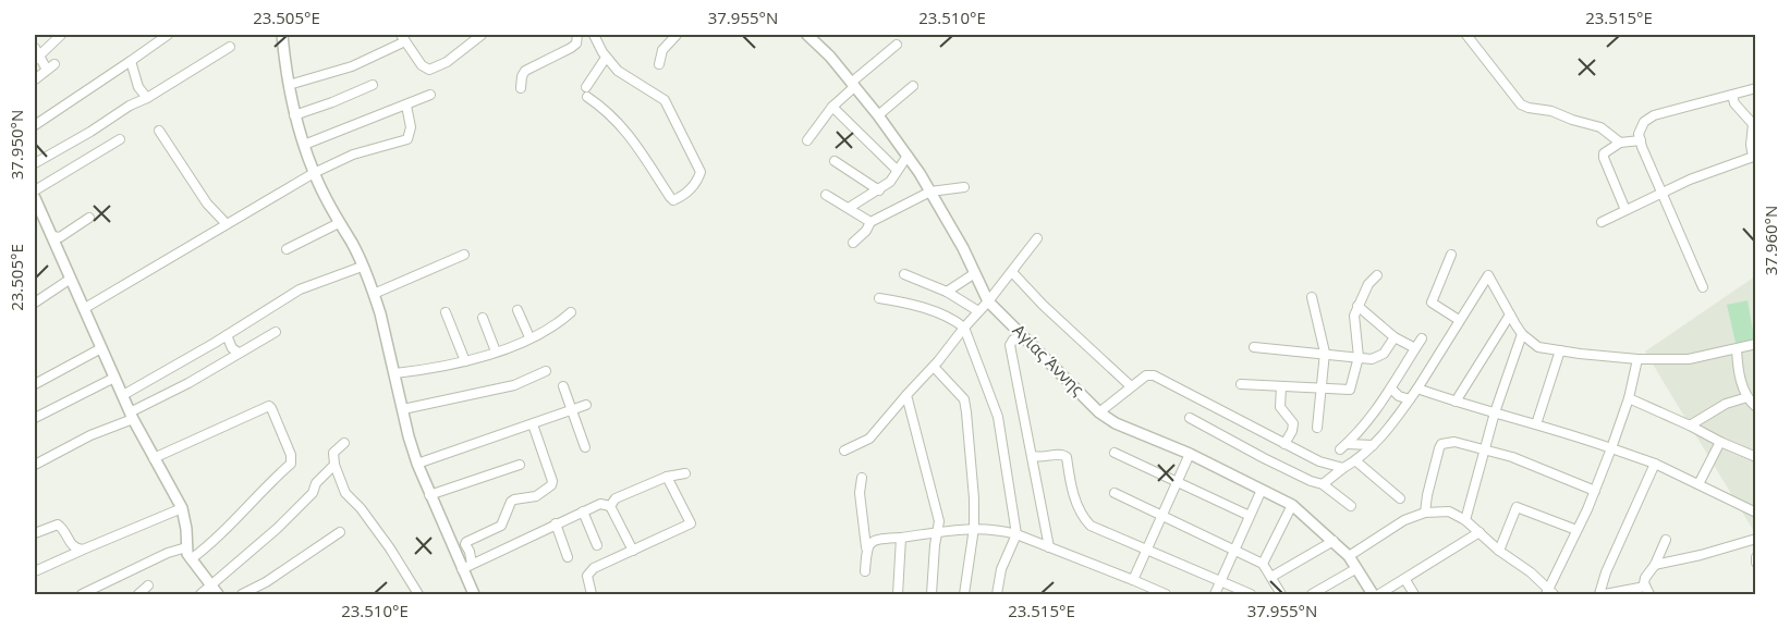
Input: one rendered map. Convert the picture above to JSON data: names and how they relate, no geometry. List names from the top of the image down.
{
  "streets": {
    "street": ["Αγίας Άννης"]
  },
  "coordinates": [
    "23.505°E",
    "37.955°N",
    "23.510°E",
    "23.515°E",
    "37.950°N",
    "37.960°N"
  ]
}
